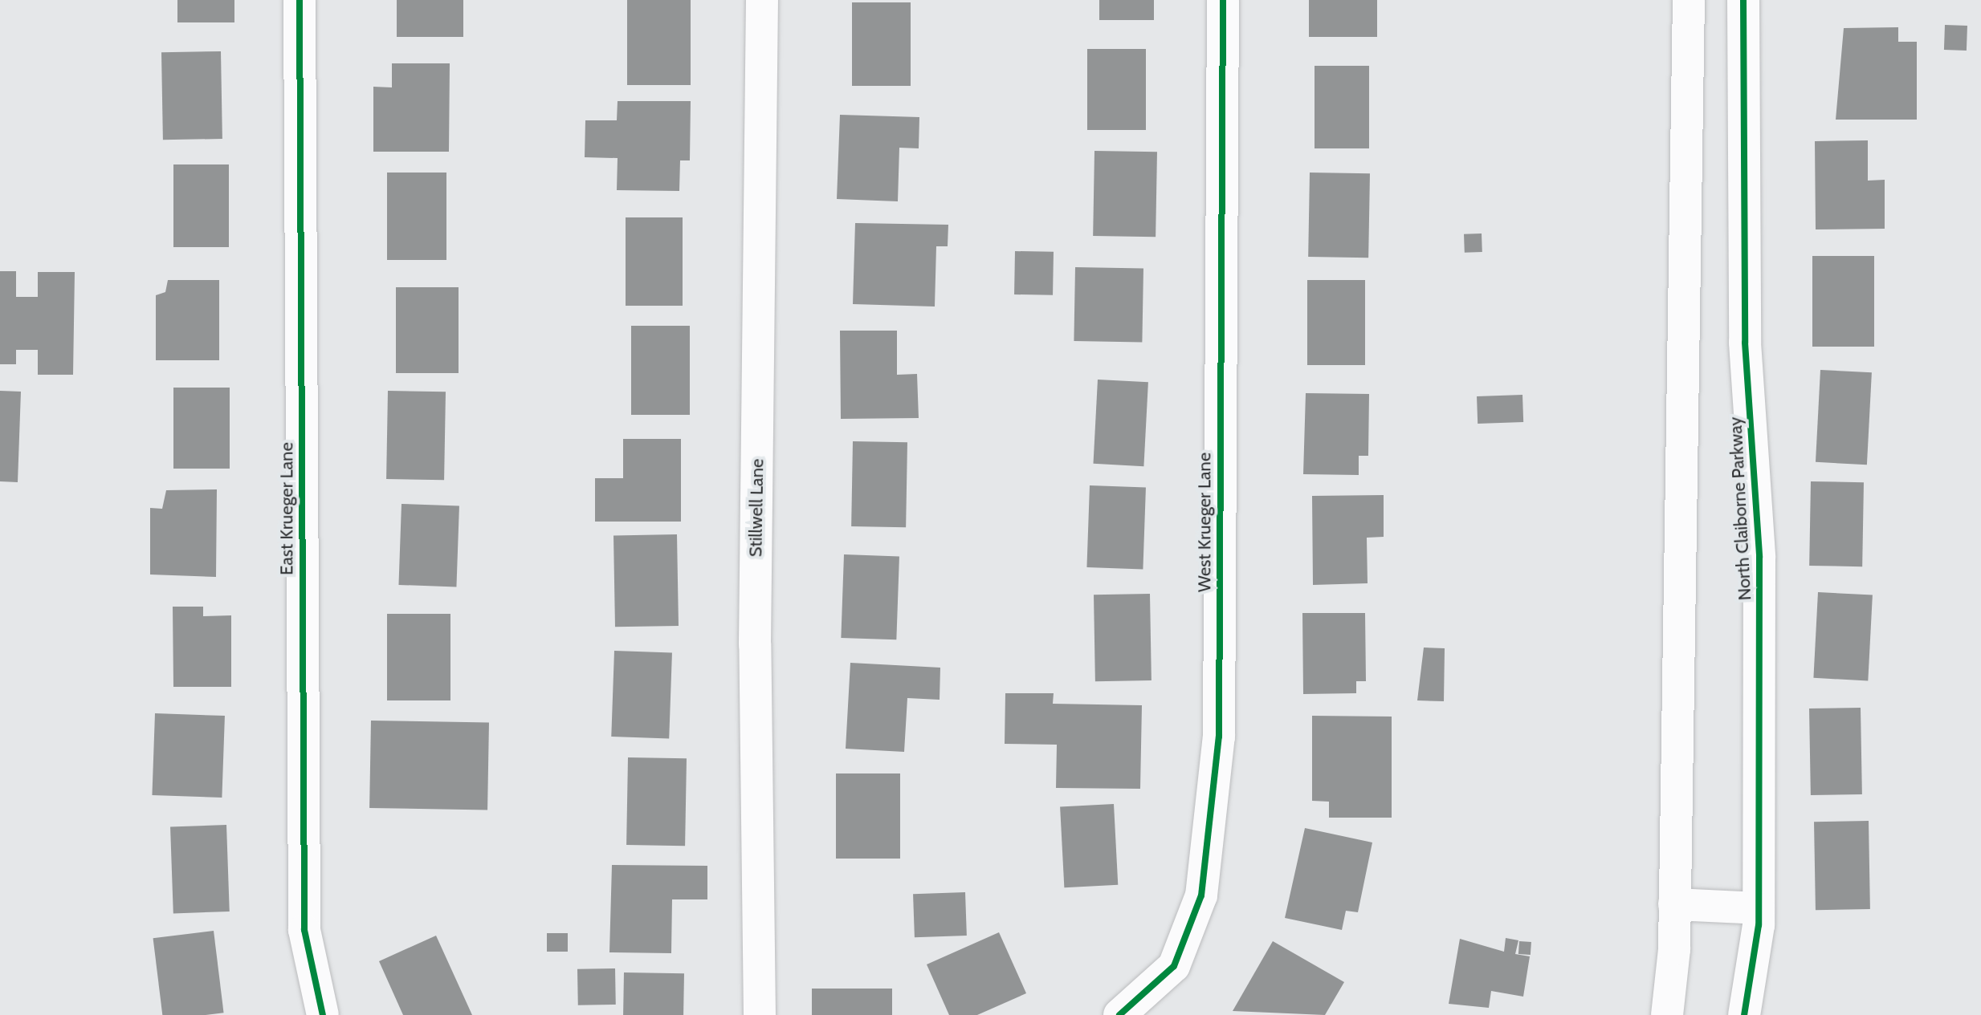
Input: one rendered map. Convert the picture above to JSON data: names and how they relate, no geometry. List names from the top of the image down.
{
  "streets": {
    "street": [
      "Stillwell Lane",
      "East Krueger Lane",
      "North Claiborne Parkway",
      "West Krueger Lane"
    ]
  }
}
